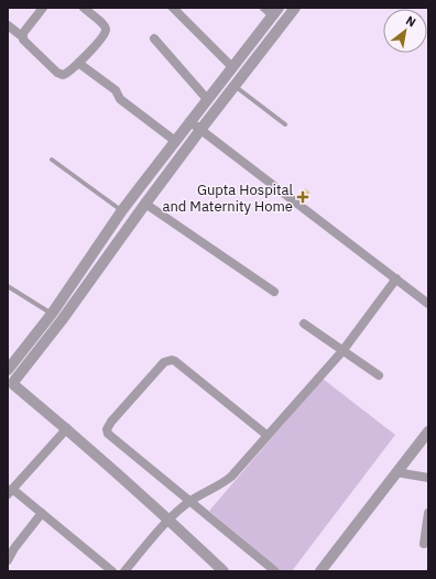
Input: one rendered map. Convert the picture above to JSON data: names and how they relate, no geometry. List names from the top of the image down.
{
  "places": {
    "health": ["Gupta Hospital and Maternity Home"]
  },
  "north": "top right"
}
